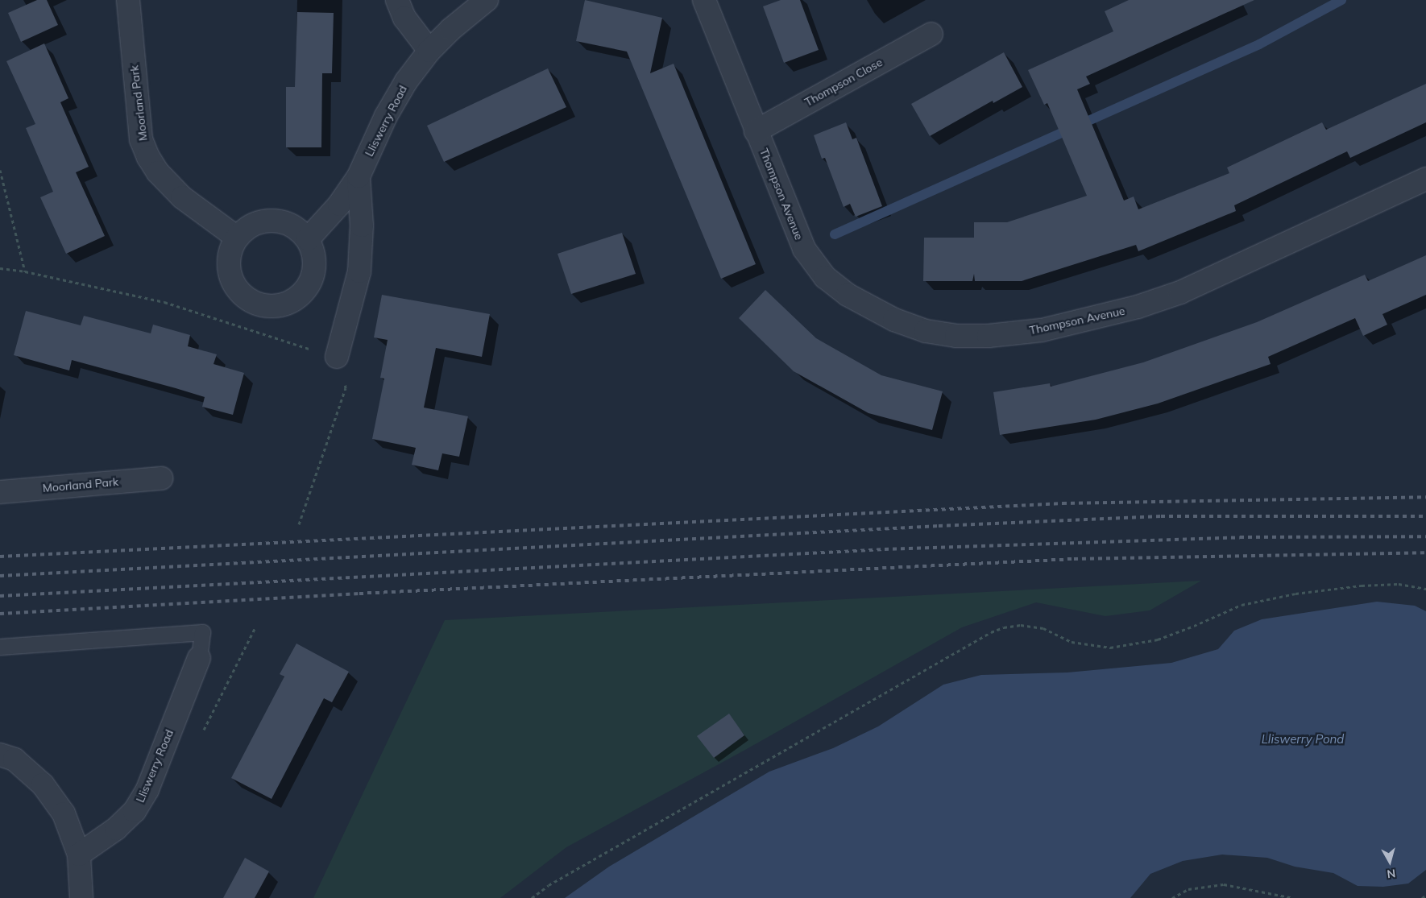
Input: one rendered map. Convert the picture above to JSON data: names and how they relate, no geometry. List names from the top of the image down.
{
  "streets": {
    "street": [
      "Thompson Close",
      "Moorland Park",
      "Lliswerry Road",
      "Thompson Avenue"
    ]
  },
  "crossings": [
    ["Thompson Close", "Thompson Avenue"],
    ["Moorland Park", "Lliswerry Road"]
  ],
  "water": ["Lliswerry Pond"],
  "north": "bottom"
}
